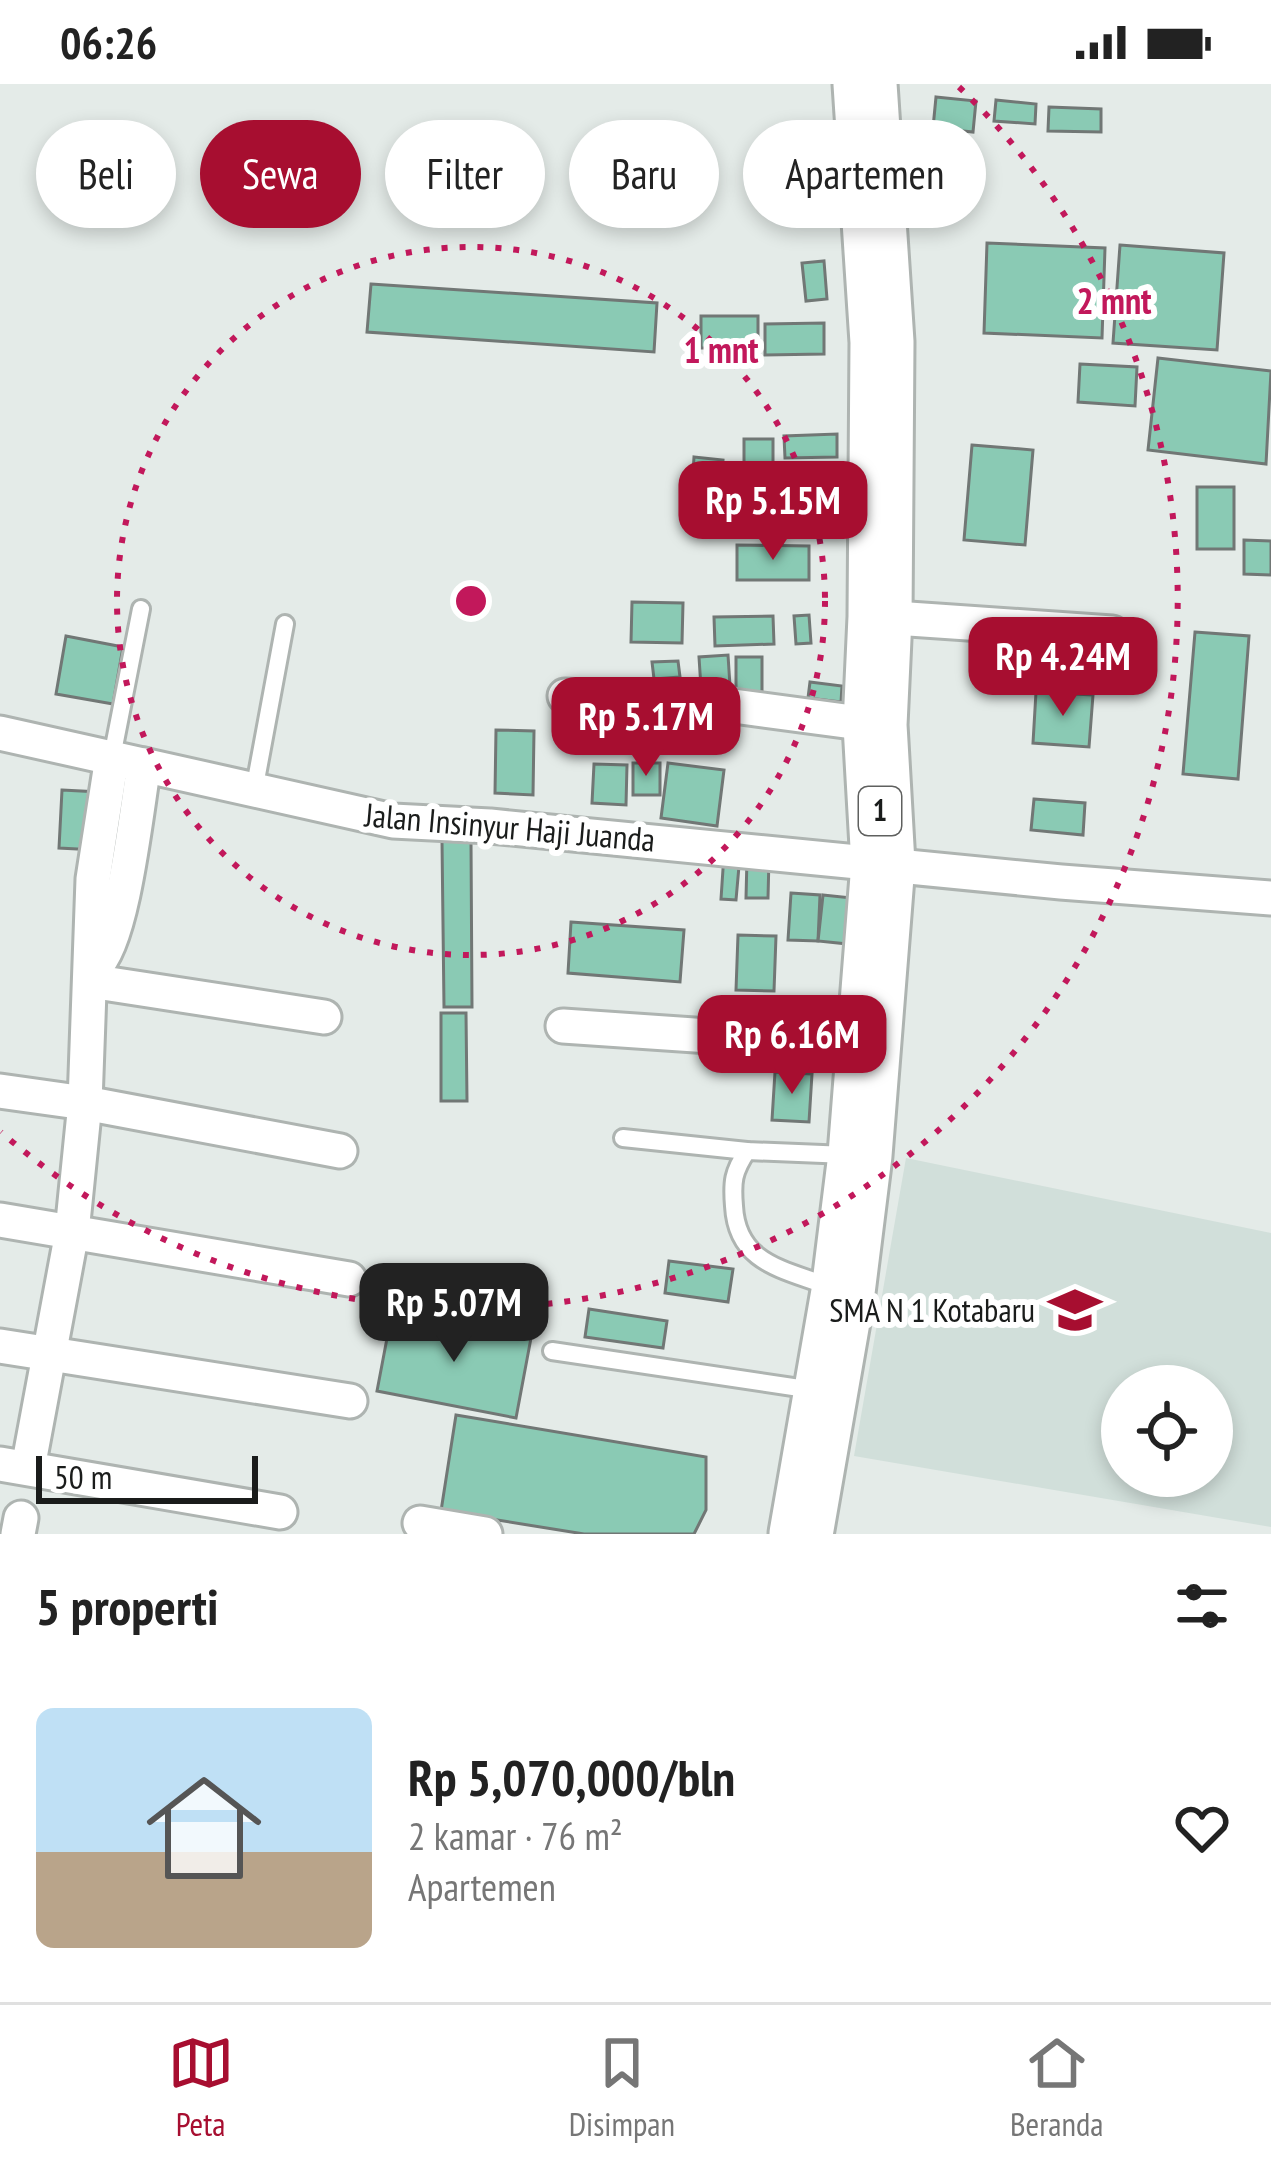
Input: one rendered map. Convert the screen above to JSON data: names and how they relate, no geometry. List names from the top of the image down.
{
  "streets": {
    "highway": ["1"],
    "street": ["Jalan Insinyur Haji Juanda"]
  },
  "crossings": [
    ["1", "Jalan Insinyur Haji Juanda"]
  ],
  "places": {
    "school or university": ["SMA N 1 Kotabaru"]
  },
  "scale_bar": "50 m",
  "page": {
    "status": "06:26",
    "chip": [
      "Beli",
      "Sewa",
      "Filter",
      "Baru",
      "Apartemen"
    ],
    "price": [
      "Rp 5.15M",
      "Rp 4.24M",
      "Rp 5.17M",
      "Rp 6.16M",
      "Rp 5.07M"
    ],
    "scale": "50 m",
    "heading": "5 properti",
    "list": [
      {
        "name": "Rp 5,070,000/bln",
        "note": "2 kamar · 76 m² · Apartemen"
      }
    ],
    "tabs": ["Peta", "Disimpan", "Beranda"]
  },
  "rings": ["2 mnt", "1 mnt"]
}
